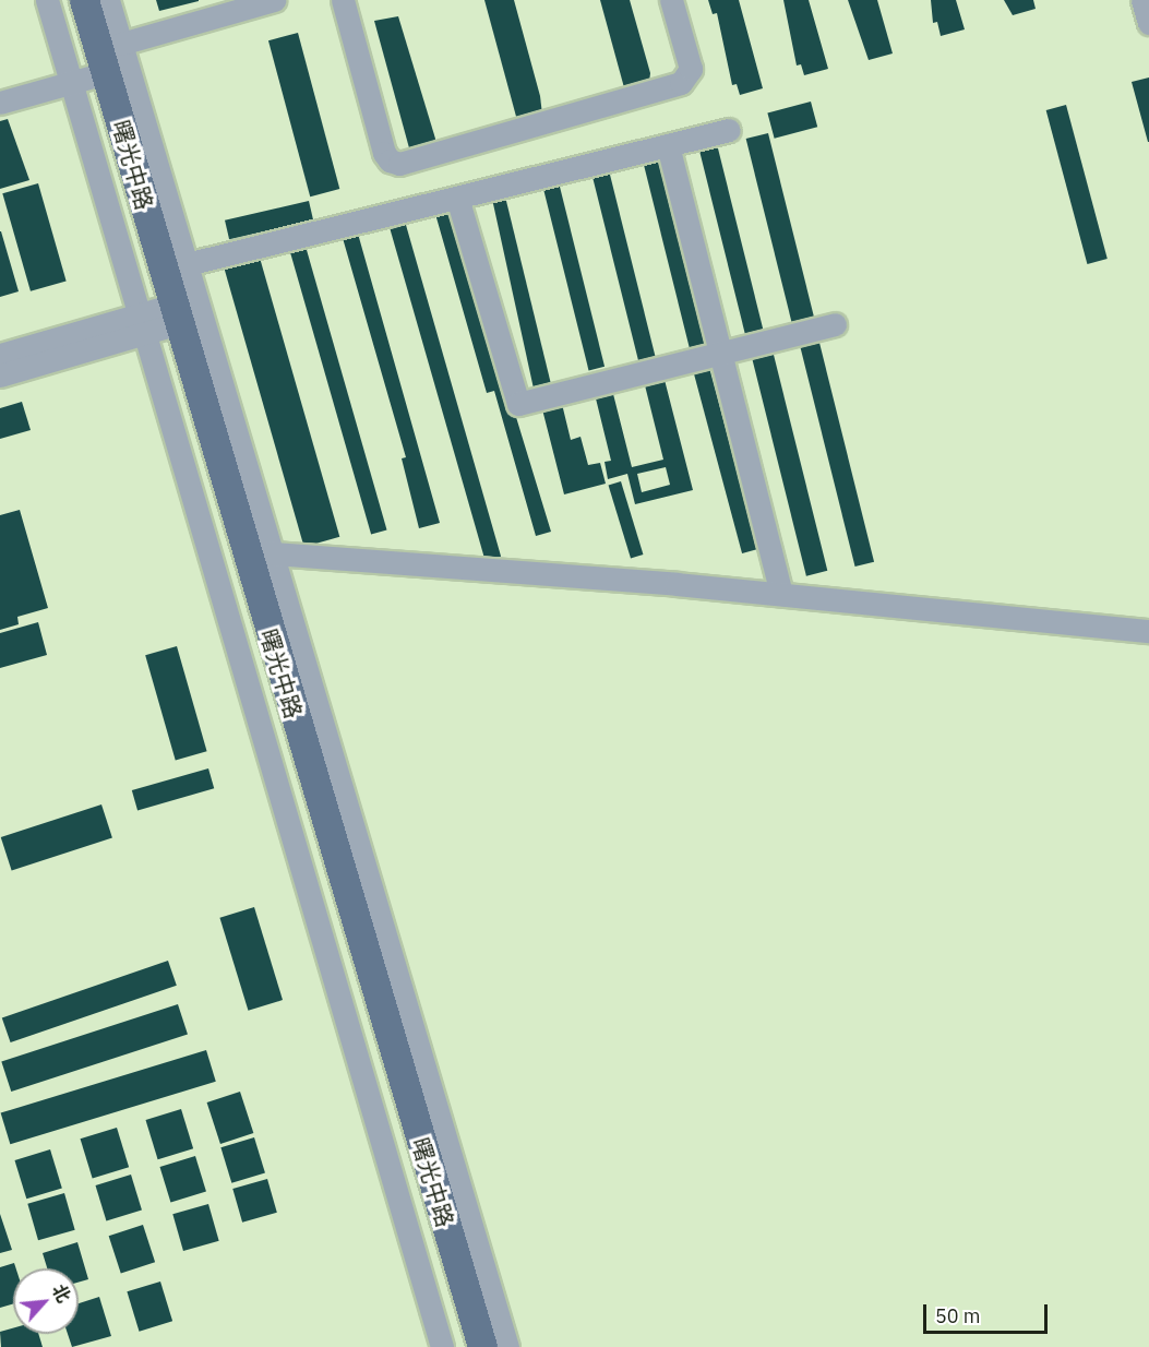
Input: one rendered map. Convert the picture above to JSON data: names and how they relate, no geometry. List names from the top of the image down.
{
  "streets": {
    "main road": ["曙光中路"]
  },
  "scale_bar": "50 m",
  "north": "top right"
}
